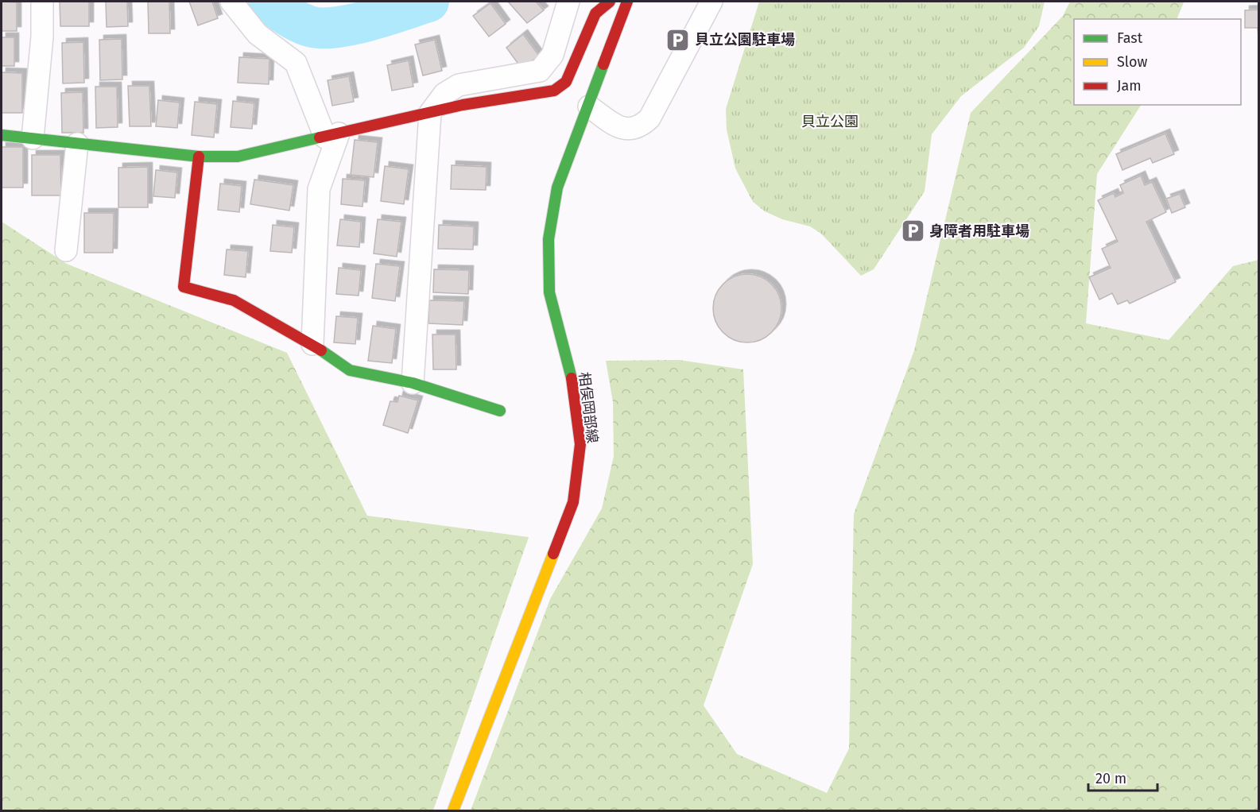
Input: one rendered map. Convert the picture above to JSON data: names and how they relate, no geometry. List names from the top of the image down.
{
  "streets": {
    "street": ["相俣岡部線"]
  },
  "parks": ["貝立公園"],
  "places": {
    "parking": ["貝立公園駐車場", "身障者用駐車場"]
  },
  "legend": ["Fast", "Slow", "Jam"],
  "scale_bar": "20 m"
}
